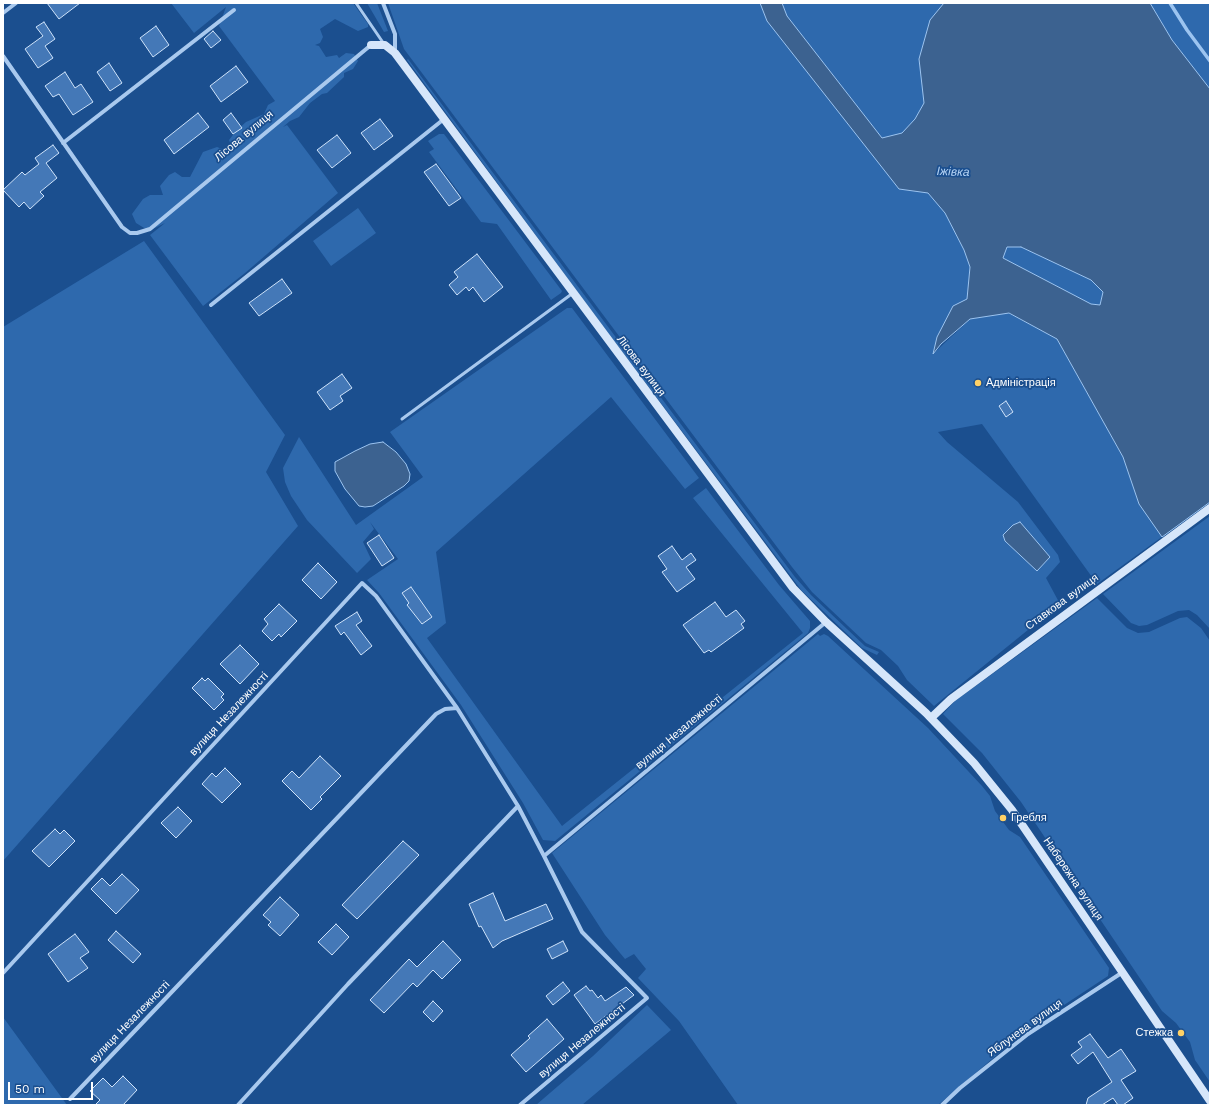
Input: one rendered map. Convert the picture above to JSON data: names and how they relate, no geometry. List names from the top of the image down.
{
  "streets": {
    "street": [
      "Лісова вулиця",
      "Ставкова вулиця",
      "вулиця Незалежності",
      "Набережна вулиця",
      "Яблунева вулиця"
    ]
  },
  "crossings": [
    ["Лісова вулиця", "вулиця Незалежності"],
    ["Лісова вулиця", "Набережна вулиця"],
    ["Ставкова вулиця", "Набережна вулиця"],
    ["вулиця Незалежності", "Набережна вулиця"],
    ["Набережна вулиця", "Яблунева вулиця"]
  ],
  "water": ["Іжівка"],
  "places": ["Адміністрація", "Гребля", "Стежка"],
  "scale_bar": "50 m"
}
